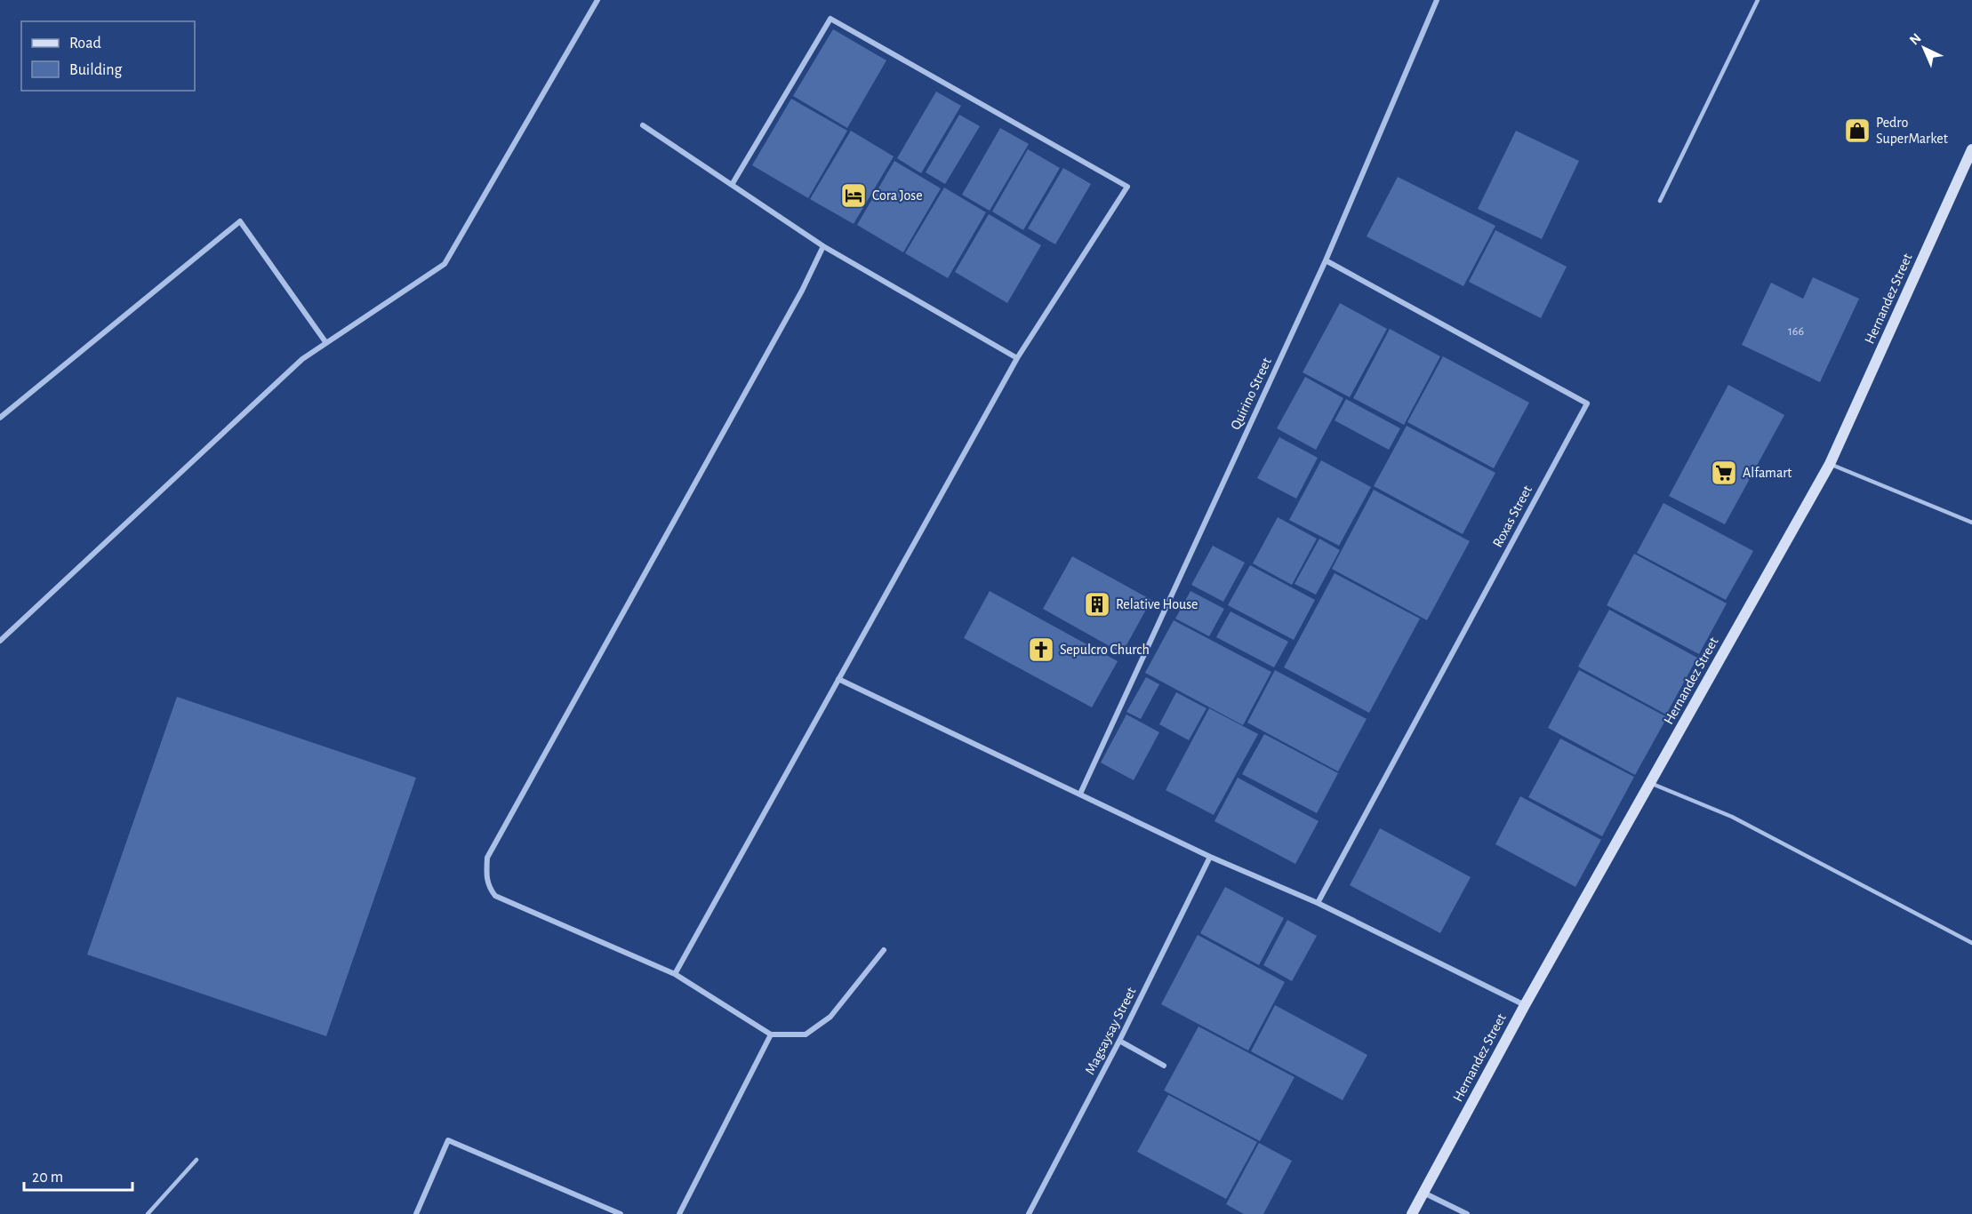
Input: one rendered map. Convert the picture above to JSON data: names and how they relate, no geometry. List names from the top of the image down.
{
  "streets": {
    "street": [
      "Hernandez Street",
      "Quirino Street",
      "Roxas Street",
      "Magsaysay Street"
    ]
  },
  "crossings": [
    ["Quirino Street", "Roxas Street"]
  ],
  "places": {
    "shop": ["Pedro SuperMarket"],
    "hotel": ["Cora Jose"],
    "supermarket": ["Alfamart"],
    "building": ["Relative House"],
    "church": ["Sepulcro Church"]
  },
  "house_numbers": ["166"],
  "legend": ["Road", "Building"],
  "scale_bar": "20 m",
  "north": "top left"
}
